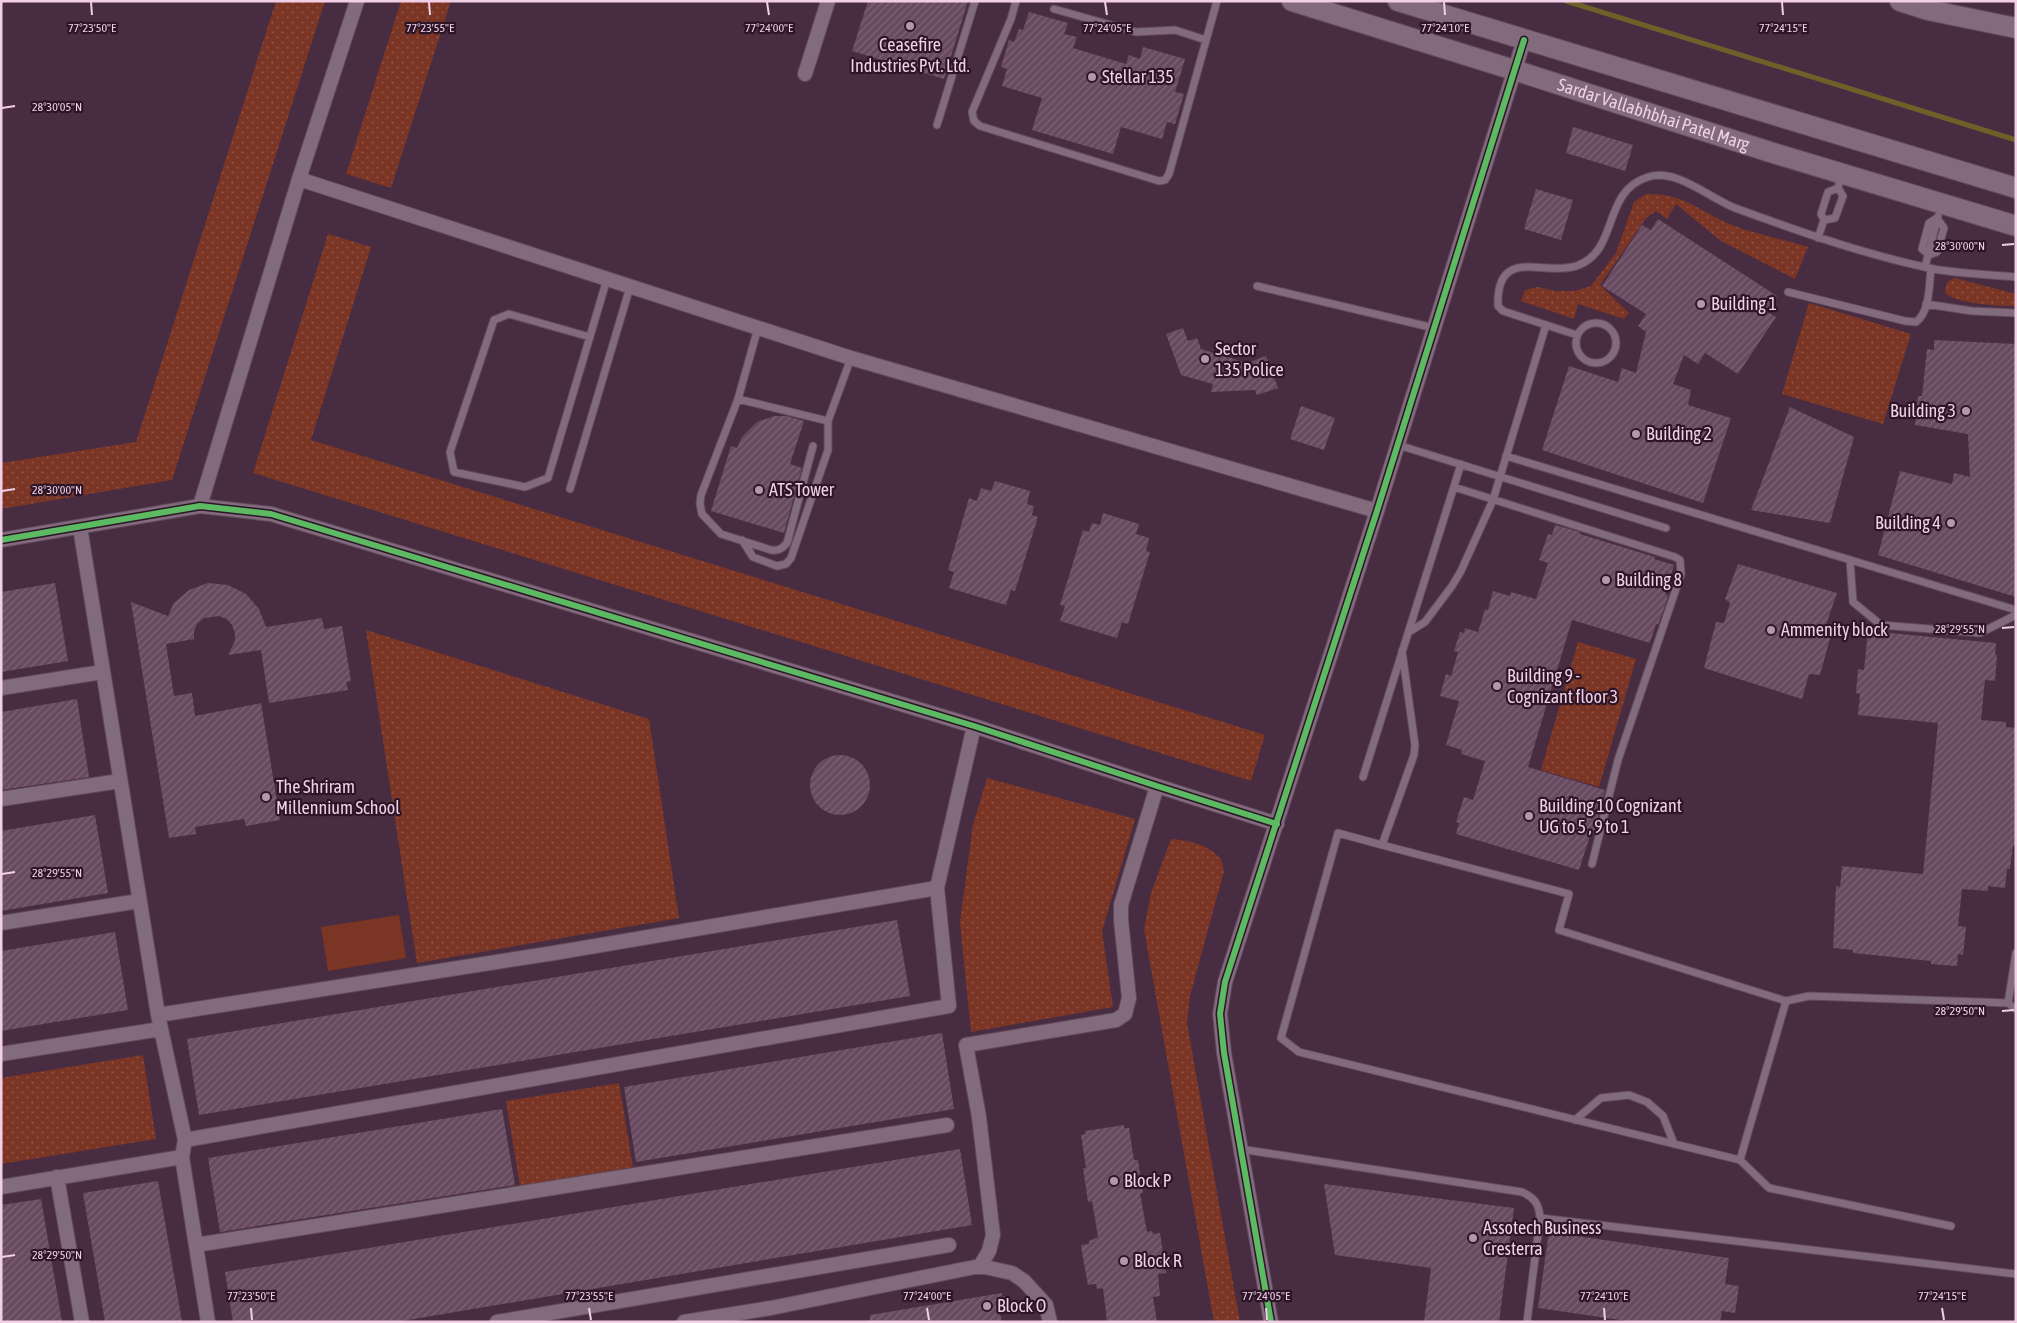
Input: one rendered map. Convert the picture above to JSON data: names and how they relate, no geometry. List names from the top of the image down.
{
  "streets": {
    "street": ["Sardar Vallabhbhai Patel Marg"]
  },
  "places": [
    "Ceasefire Industries Pvt. Ltd.",
    "Stellar 135",
    "Building 1",
    "Sector 135 Police",
    "Building 3",
    "Building 2",
    "ATS Tower",
    "Building 4",
    "Building 8",
    "Ammenity block",
    "Building 9 - Cognizant floor 3",
    "The Shriram Millennium School",
    "Building 10 Cognizant UG to 5 , 9 to 1",
    "Block P",
    "Assotech Business Cresterra",
    "Block R",
    "Block O"
  ],
  "coordinates": [
    "77°23'50\"E",
    "77°23'55\"E",
    "77°24'00\"E",
    "77°24'05\"E",
    "77°24'10\"E",
    "77°24'15\"E",
    "28°30'05\"N",
    "28°30'00\"N",
    "28°29'55\"N",
    "28°29'50\"N"
  ]
}
